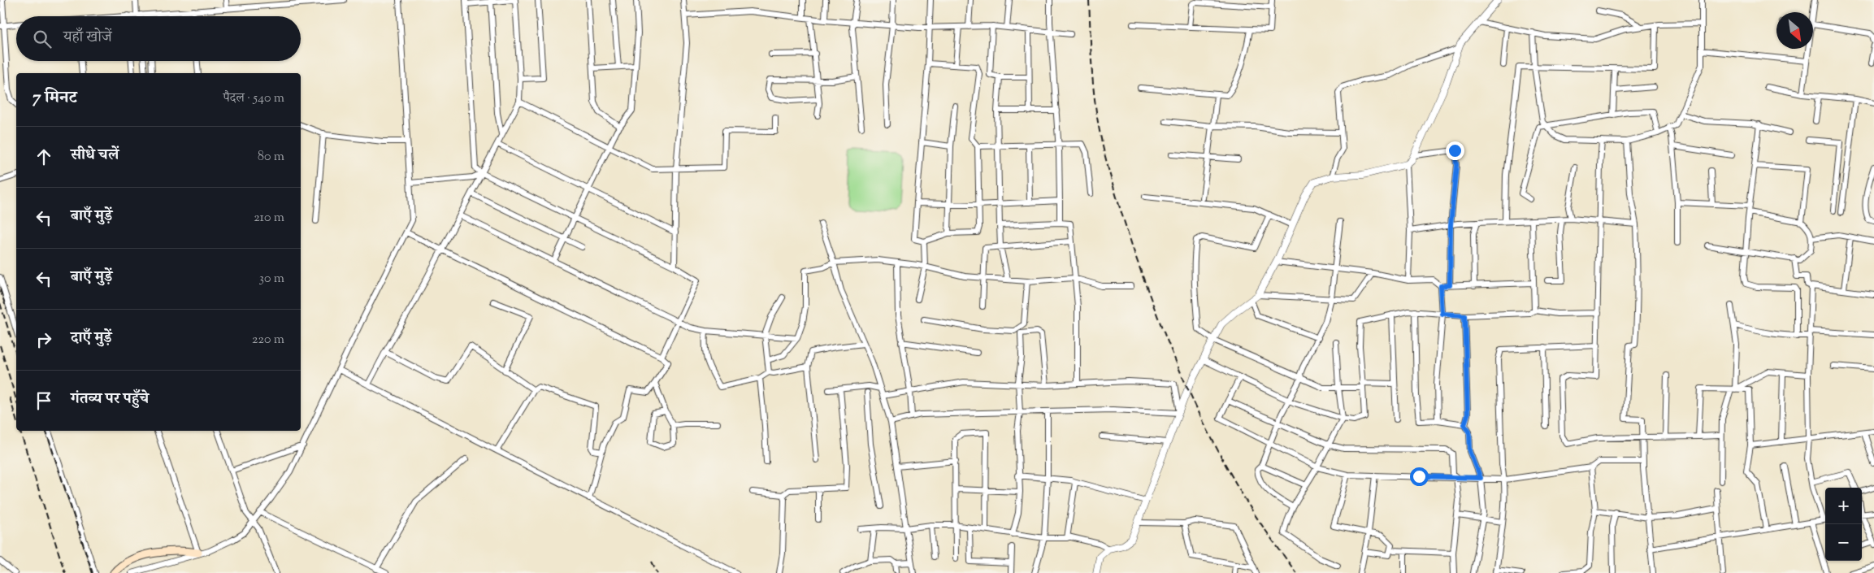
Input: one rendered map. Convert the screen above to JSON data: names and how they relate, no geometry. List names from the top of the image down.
{
  "north": "bottom right",
  "page": {
    "search": "यहाँ खोजें",
    "heading": ["7 मिनट", "पैदल · 540 m"],
    "list": [
      ["सीधे चलें", "80 m"],
      ["बाएँ मुड़ें", "210 m"],
      ["बाएँ मुड़ें", "30 m"],
      ["दाएँ मुड़ें", "220 m"],
      "गंतव्य पर पहुँचे"
    ],
    "map_buttons": ["+", "−"]
  }
}
